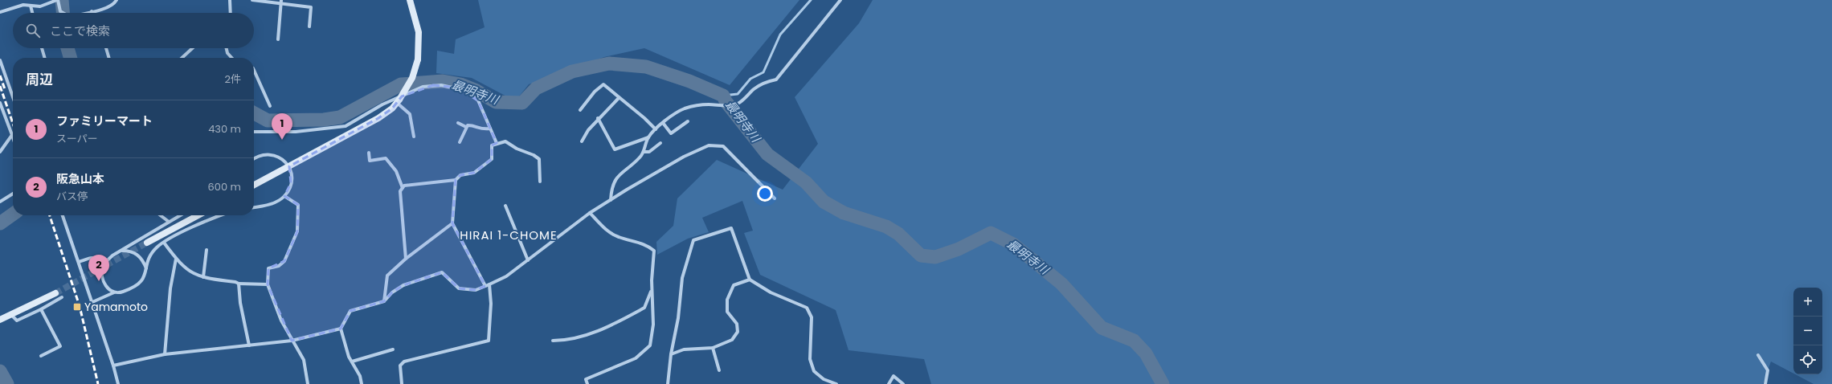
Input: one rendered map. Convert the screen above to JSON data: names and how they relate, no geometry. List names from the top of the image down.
{
  "districts": ["HIRAI 1-CHOME"],
  "water": ["最明寺川"],
  "places": {
    "transit": ["Yamamoto"]
  },
  "page": {
    "search": "ここで検索",
    "heading": ["周辺", "2件"],
    "list": [
      {
        "mark": "1",
        "name": "ファミリーマート",
        "note": "スーパー",
        "value": "430 m"
      },
      {
        "mark": "2",
        "name": "阪急山本",
        "note": "バス停",
        "value": "600 m"
      }
    ],
    "pins": ["1", "2"],
    "map_buttons": ["+", "−"]
  }
}
